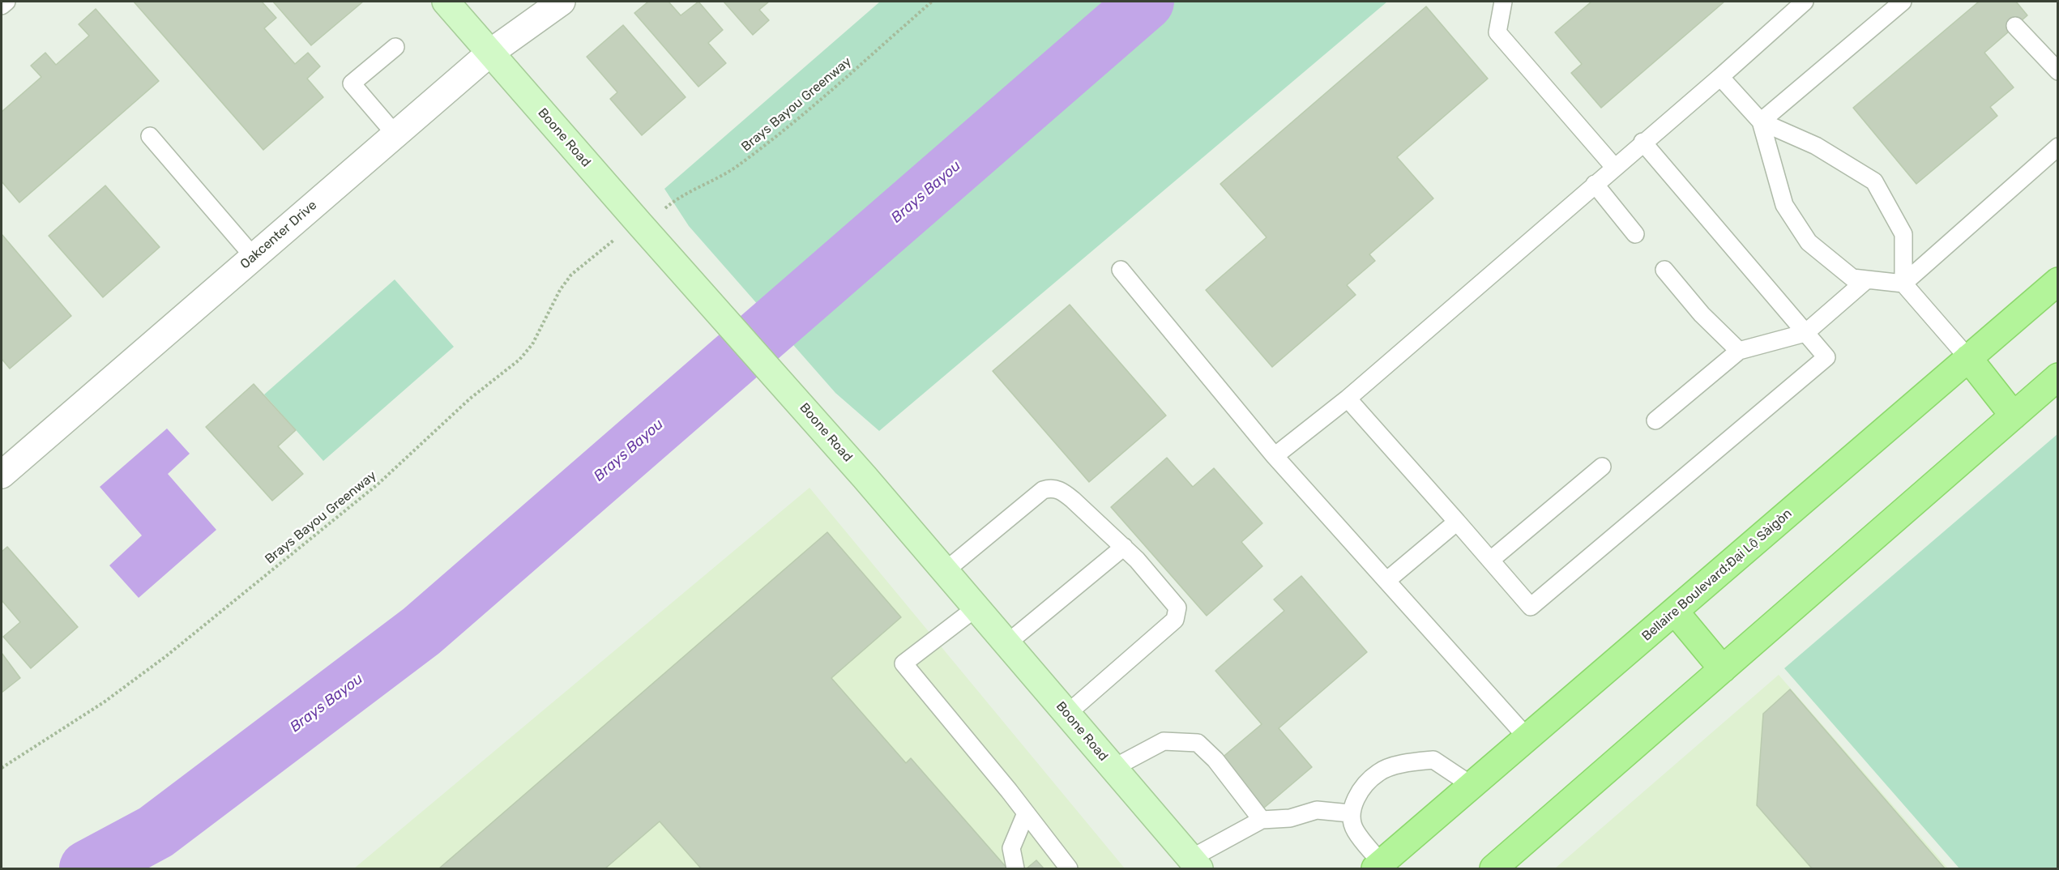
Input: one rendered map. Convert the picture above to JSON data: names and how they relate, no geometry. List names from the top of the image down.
{
  "streets": {
    "main road": ["Bellaire Boulevard;Đại Lộ Sàigòn"],
    "street": ["Boone Road", "Oakcenter Drive"],
    "path": ["Brays Bayou Greenway"]
  },
  "crossings": [
    ["Boone Road", "Oakcenter Drive"]
  ],
  "water": ["Brays Bayou"]
}
